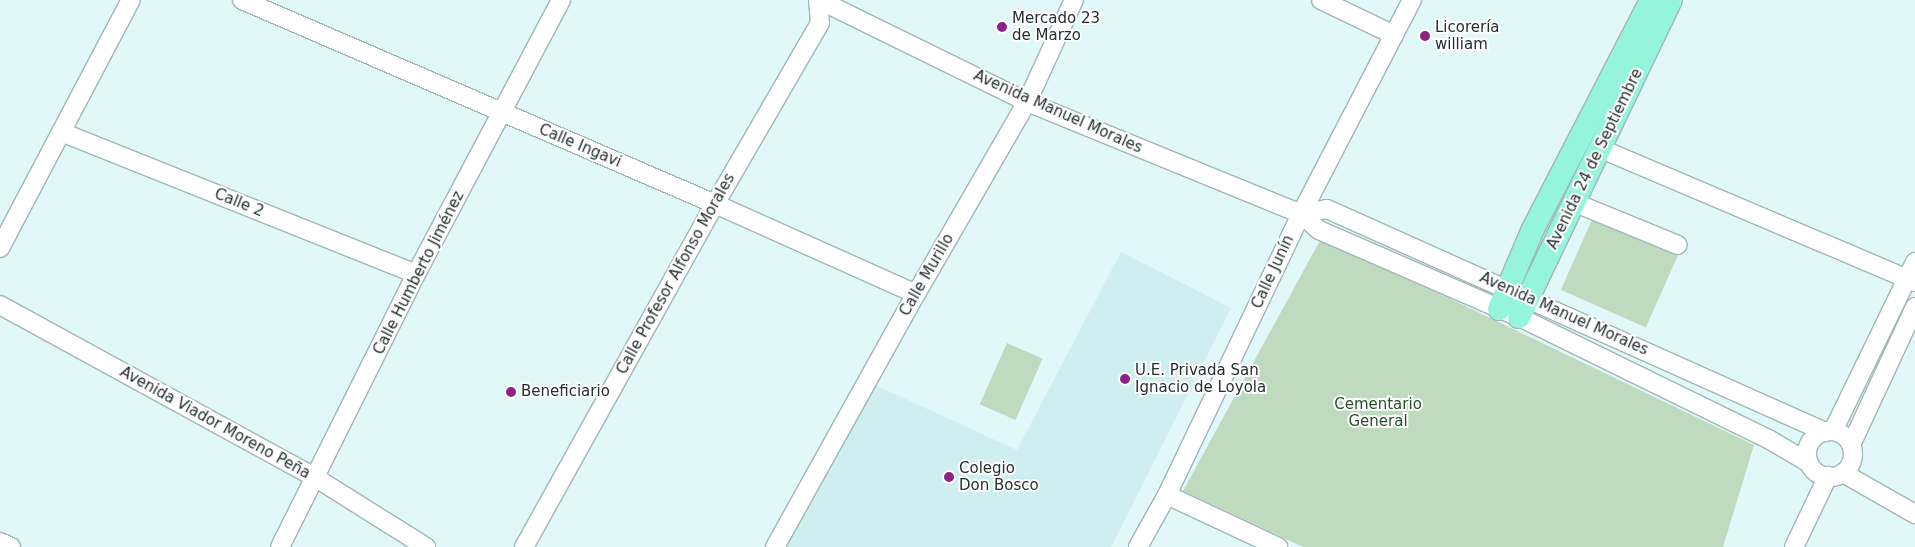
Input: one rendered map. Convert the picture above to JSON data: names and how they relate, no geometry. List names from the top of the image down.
{
  "streets": {
    "main road": ["Avenida 24 de Septiembre"],
    "street": [
      "Avenida Manuel Morales",
      "Calle Ingavi",
      "Calle 2",
      "Calle Junín",
      "Calle Humberto Jiménez",
      "Calle Profesor Alfonso Morales",
      "Calle Murillo",
      "Avenida Viador Moreno Peña"
    ]
  },
  "crossings": [
    ["Avenida Manuel Morales", "Avenida 24 de Septiembre"],
    ["Avenida Manuel Morales", "Calle Junín"],
    ["Avenida Manuel Morales", "Calle Profesor Alfonso Morales"],
    ["Avenida Manuel Morales", "Calle Murillo"],
    ["Calle Ingavi", "Calle Humberto Jiménez"],
    ["Calle Ingavi", "Calle Profesor Alfonso Morales"],
    ["Calle Ingavi", "Calle Murillo"],
    ["Calle 2", "Calle Humberto Jiménez"],
    ["Calle Humberto Jiménez", "Avenida Viador Moreno Peña"]
  ],
  "parks": ["Cementario General"],
  "places": [
    "Mercado 23 de Marzo",
    "Licorería william",
    "U.E. Privada San Ignacio de Loyola",
    "Beneficiario",
    "Colegio Don Bosco"
  ]
}
